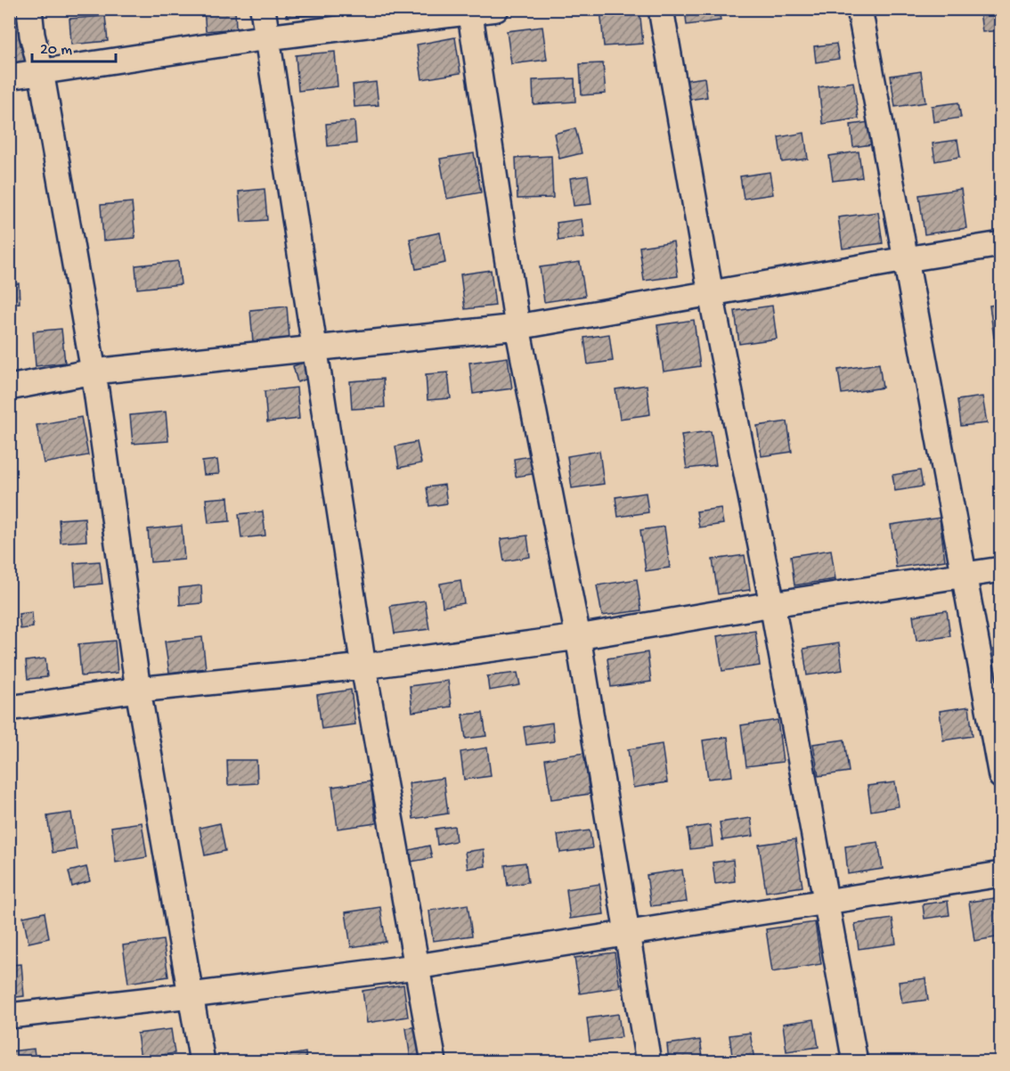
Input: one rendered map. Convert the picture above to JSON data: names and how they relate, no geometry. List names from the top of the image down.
{
  "scale_bar": "20 m"
}
